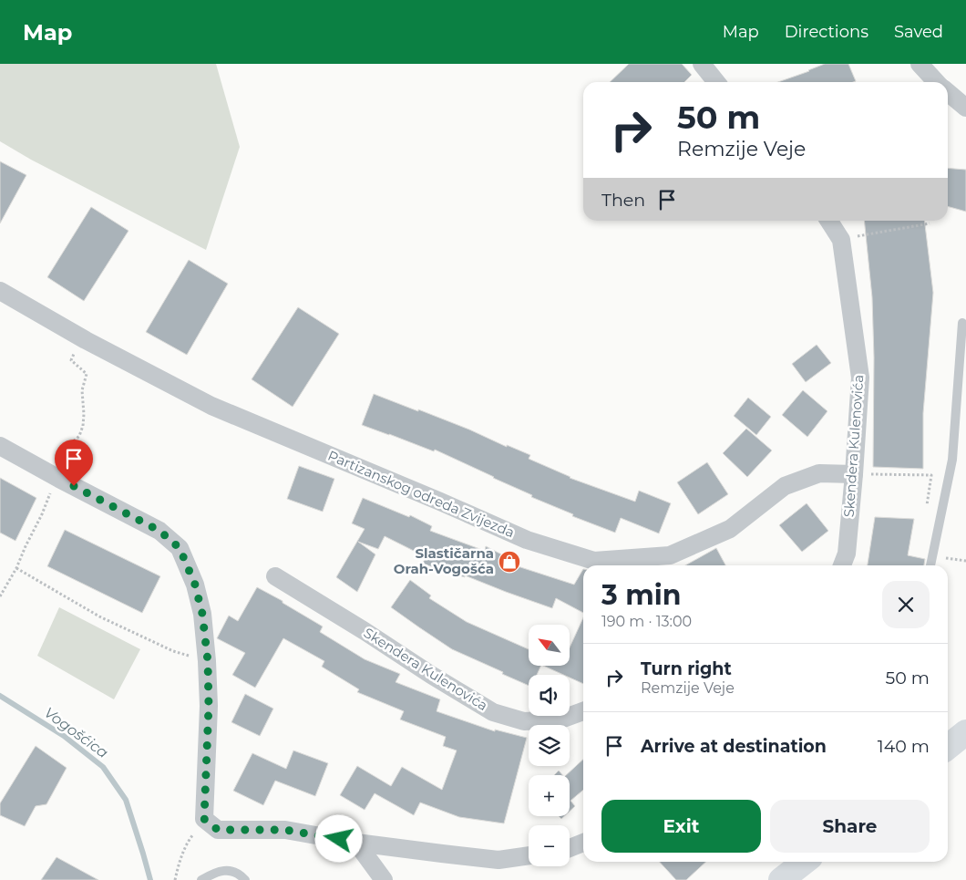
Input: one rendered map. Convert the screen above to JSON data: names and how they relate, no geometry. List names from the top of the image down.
{
  "streets": {
    "street": ["Skendera Kulenovića", "Partizanskog odreda Zvijezda"]
  },
  "crossings": [
    ["Skendera Kulenovića", "Partizanskog odreda Zvijezda"]
  ],
  "water": ["Vogošćica"],
  "places": {
    "shop": ["Slastičarna Orah-Vogošća"]
  },
  "north": "top left",
  "page": {
    "header": "Map",
    "nav": ["Map", "Directions", "Saved"],
    "turn": ["50 m", "Remzije Veje"],
    "then": "Then",
    "heading": ["3 min", "190 m · 13:00"],
    "map_buttons": ["+", "−"],
    "list": [
      {
        "name": "Turn right",
        "note": "Remzije Veje",
        "value": "50 m"
      },
      {
        "name": "Arrive at destination",
        "value": "140 m"
      }
    ],
    "buttons": ["Exit", "Share"]
  }
}
